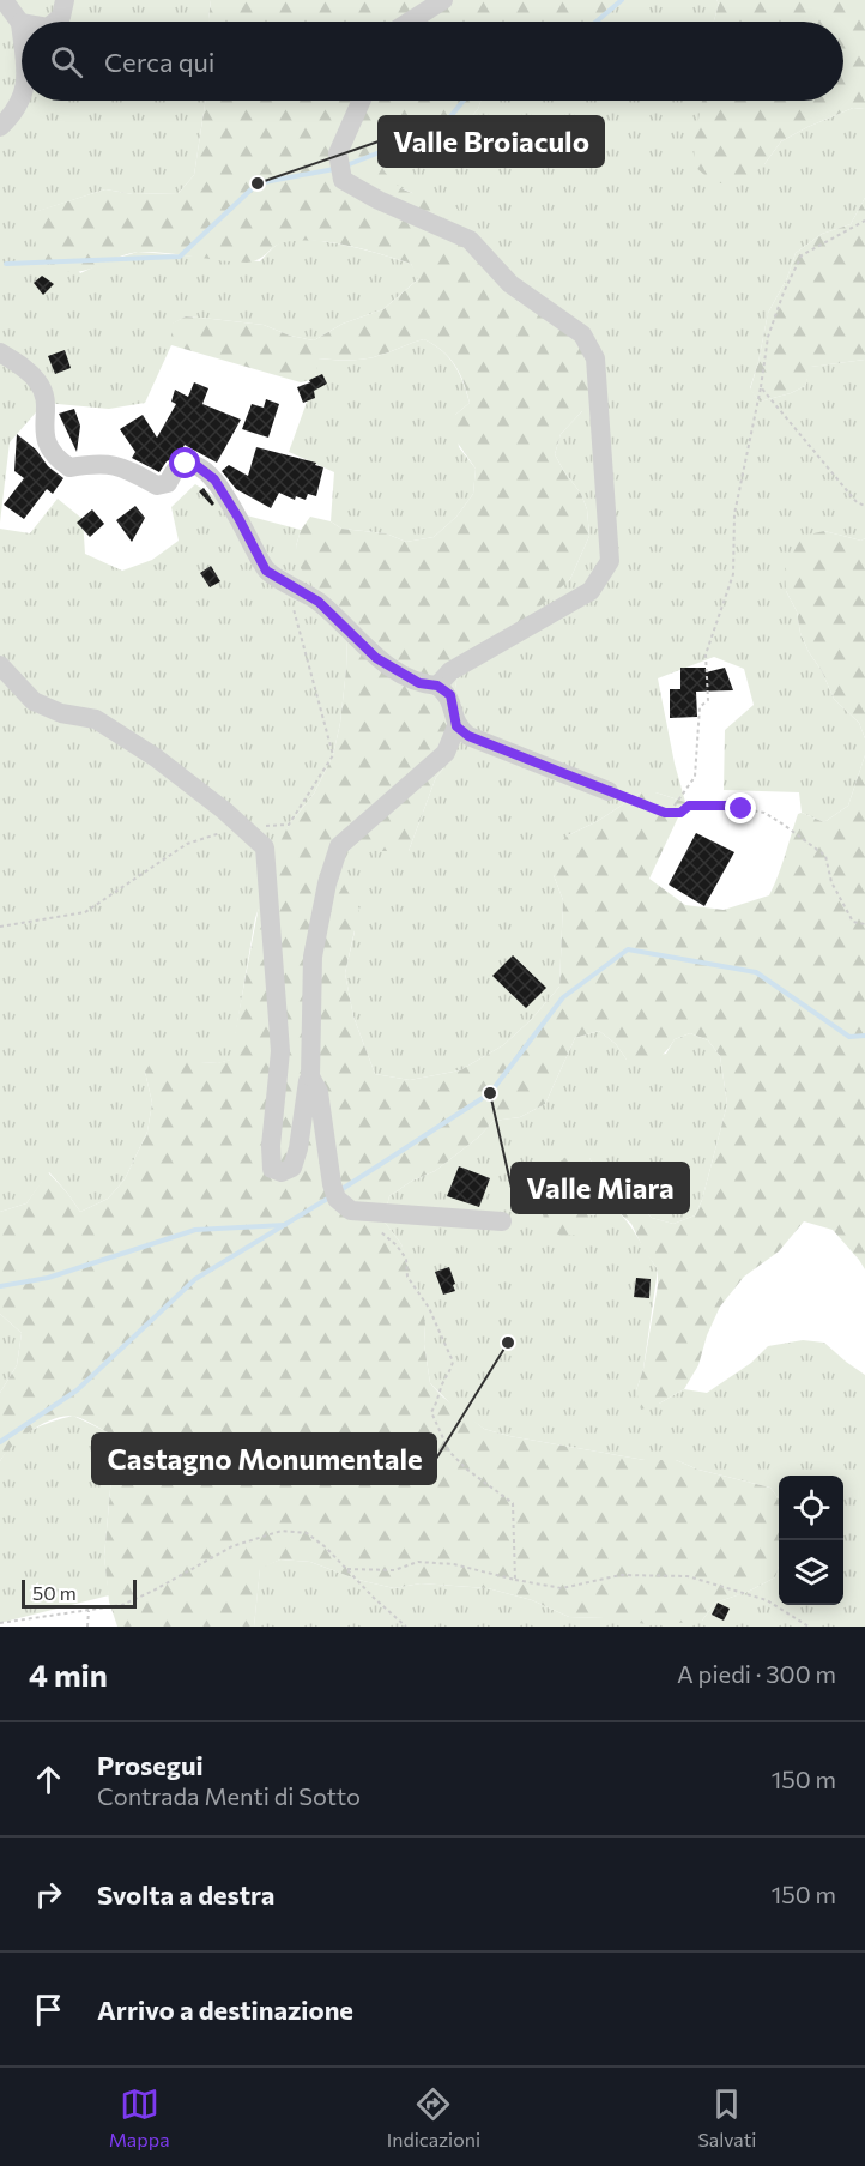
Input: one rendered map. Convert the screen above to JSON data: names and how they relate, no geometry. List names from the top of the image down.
{
  "places": ["Valle Broiaculo", "Valle Miara", "Castagno Monumentale"],
  "scale_bar": "50 m",
  "page": {
    "search": "Cerca qui",
    "scale": "50 m",
    "heading": ["4 min", "A piedi · 300 m"],
    "list": [
      ["Prosegui", "Contrada Menti di Sotto", "150 m"],
      ["Svolta a destra", "150 m"],
      "Arrivo a destinazione"
    ],
    "nav": ["Mappa", "Indicazioni", "Salvati"]
  }
}
